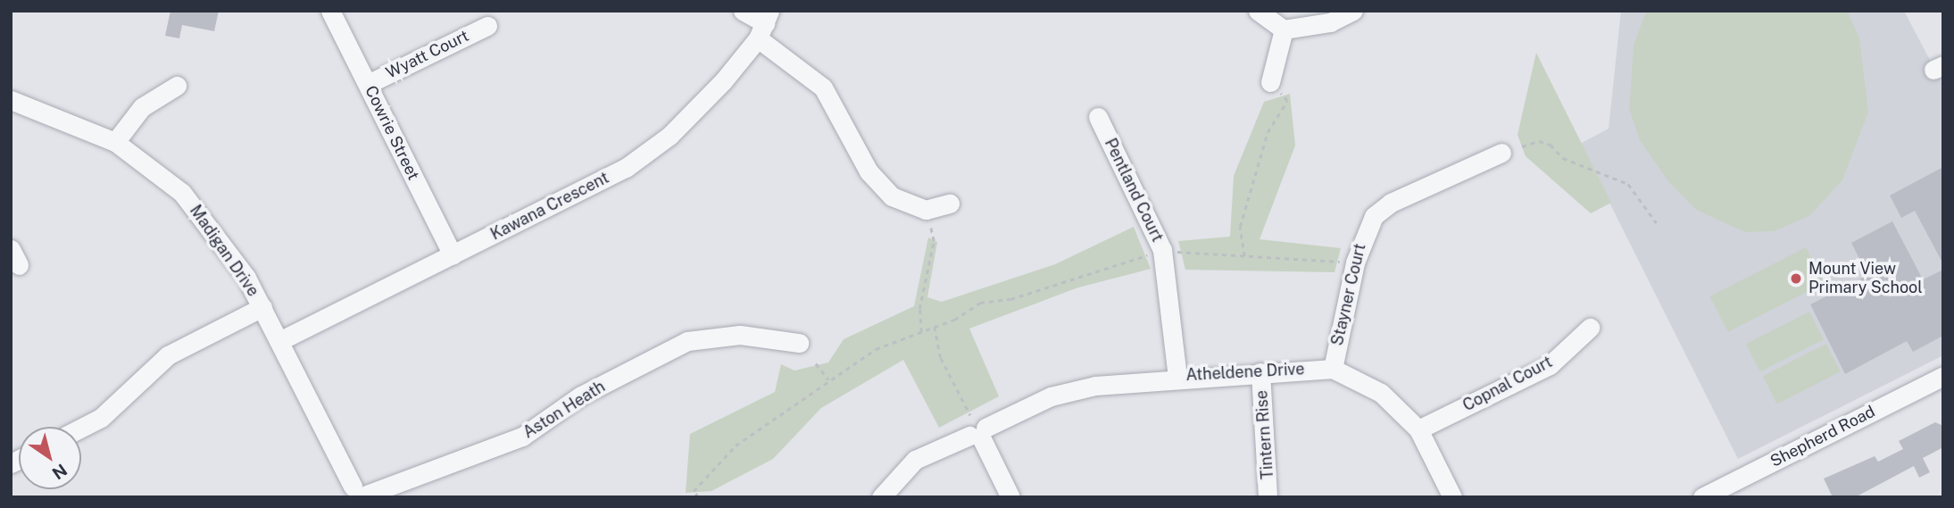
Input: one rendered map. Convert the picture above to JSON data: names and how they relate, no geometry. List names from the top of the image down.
{
  "streets": {
    "street": [
      "Wyatt Court",
      "Cowrie Street",
      "Pentland Court",
      "Kawana Crescent",
      "Madigan Drive",
      "Stayner Court",
      "Atheldene Drive",
      "Copnal Court",
      "Aston Heath",
      "Tintern Rise",
      "Shepherd Road"
    ]
  },
  "crossings": [
    ["Wyatt Court", "Cowrie Street"],
    ["Cowrie Street", "Kawana Crescent"],
    ["Pentland Court", "Atheldene Drive"],
    ["Kawana Crescent", "Madigan Drive"],
    ["Madigan Drive", "Aston Heath"],
    ["Stayner Court", "Atheldene Drive"],
    ["Atheldene Drive", "Copnal Court"],
    ["Atheldene Drive", "Tintern Rise"]
  ],
  "places": ["Mount View Primary School"],
  "north": "bottom right"
}
